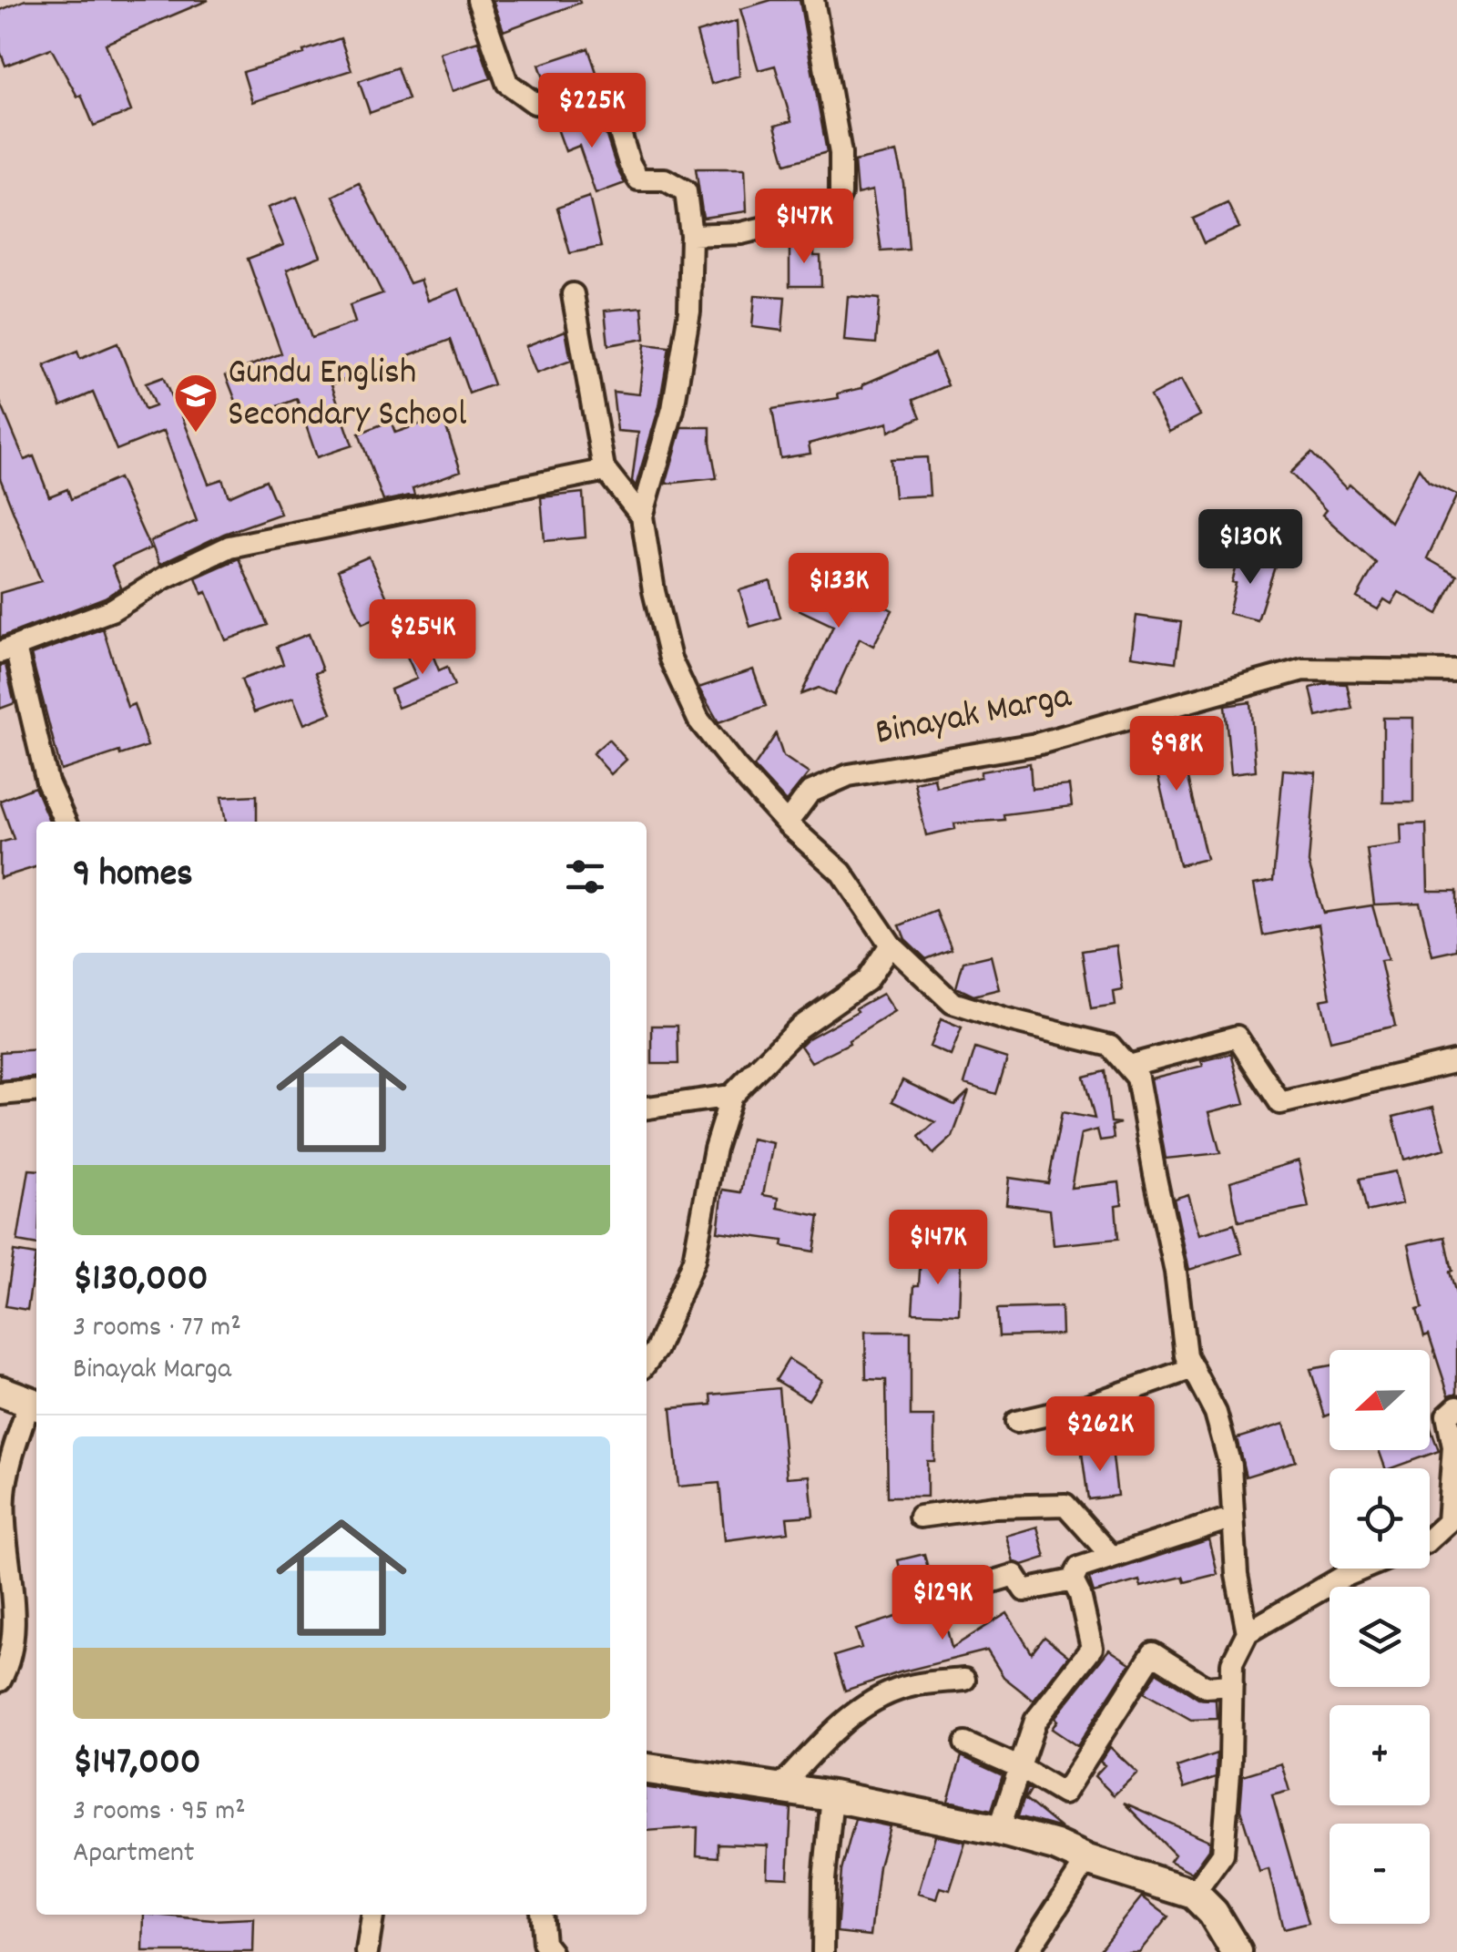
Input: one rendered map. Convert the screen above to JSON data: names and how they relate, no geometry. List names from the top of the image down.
{
  "streets": {
    "street": ["Binayak Marga"]
  },
  "places": {
    "school or university": ["Gundu English Secondary School"]
  },
  "north": "left",
  "page": {
    "price": [
      "$225K",
      "$147K",
      "$130K",
      "$133K",
      "$254K",
      "$98K",
      "$147K",
      "$262K",
      "$129K"
    ],
    "heading": "9 homes",
    "list": [
      {
        "name": "$130,000",
        "note": "3 rooms · 77 m² · Binayak Marga"
      },
      {
        "name": "$147,000",
        "note": "3 rooms · 95 m² · Apartment"
      }
    ],
    "map_buttons": ["+", "−"]
  }
}
